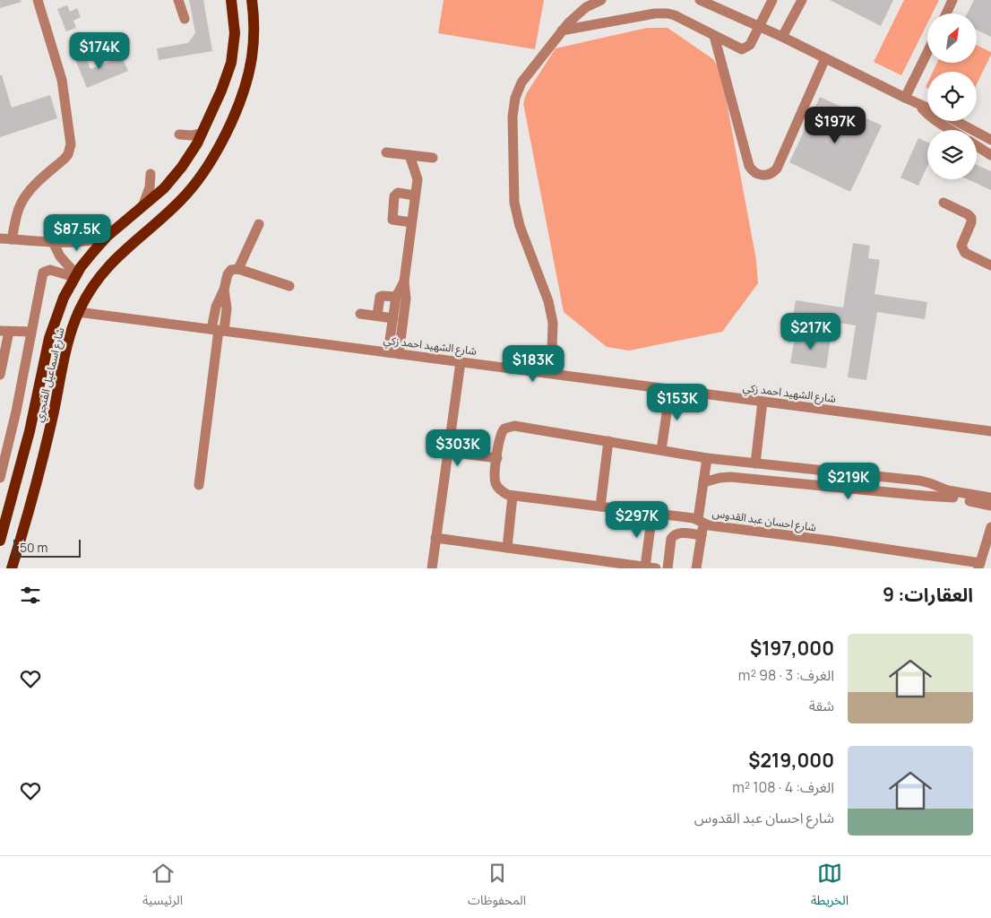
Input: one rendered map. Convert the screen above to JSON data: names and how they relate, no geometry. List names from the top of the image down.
{
  "streets": {
    "main road": ["شارع اسماعيل الفنجري"],
    "street": ["شارع الشهيد احمد زكي", "شارع احسان عبد القدوس"]
  },
  "crossings": [
    ["شارع الشهيد احمد زكي", "شارع اسماعيل الفنجري"]
  ],
  "scale_bar": "50 m",
  "north": "top right",
  "page": {
    "price": [
      "$174K",
      "$197K",
      "$87.5K",
      "$217K",
      "$183K",
      "$153K",
      "$303K",
      "$219K",
      "$297K"
    ],
    "scale": "50 m",
    "heading": "العقارات: 9",
    "list": [
      {
        "name": "$197,000",
        "note": "الغرف: 3 · 98 m² · شقة"
      },
      {
        "name": "$219,000",
        "note": "الغرف: 4 · 108 m² · شارع احسان عبد القدوس"
      }
    ],
    "tabs": ["الخريطة", "المحفوظات", "الرئيسية"]
  }
}
